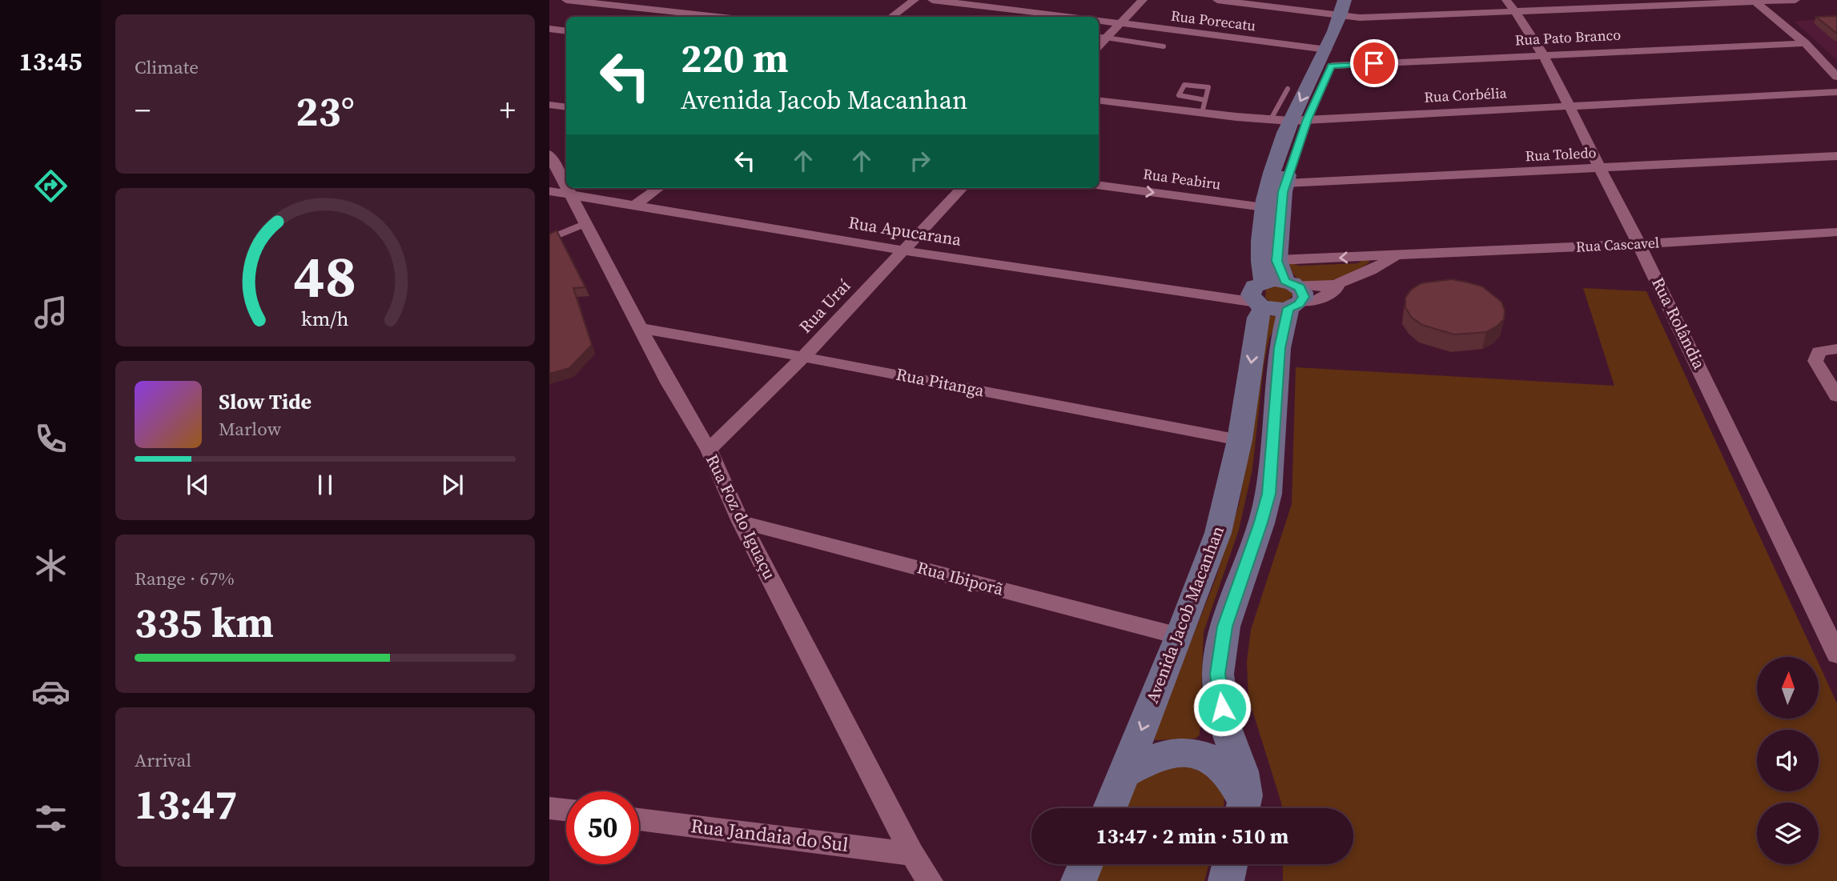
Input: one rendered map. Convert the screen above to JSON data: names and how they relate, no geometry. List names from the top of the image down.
{
  "streets": {
    "main road": ["Avenida Jacob Macanhan"],
    "street": [
      "Rua Porecatu",
      "Rua Pato Branco",
      "Rua Corbélia",
      "Rua Toledo",
      "Rua Peabiru",
      "Rua Apucarana",
      "Rua Cascavel",
      "Rua Uraí",
      "Rua Rolândia",
      "Rua Pitanga",
      "Rua Foz do Iguaçu",
      "Rua Ibiporã",
      "Rua Jandaia do Sul"
    ]
  },
  "crossings": [
    ["Rua Porecatu", "Rua Pato Branco"],
    ["Rua Porecatu", "Avenida Jacob Macanhan"],
    ["Rua Pato Branco", "Rua Rolândia"],
    ["Rua Pato Branco", "Avenida Jacob Macanhan"],
    ["Rua Corbélia", "Rua Rolândia"],
    ["Rua Corbélia", "Avenida Jacob Macanhan"],
    ["Rua Toledo", "Rua Rolândia"],
    ["Rua Toledo", "Avenida Jacob Macanhan"],
    ["Rua Peabiru", "Avenida Jacob Macanhan"],
    ["Rua Apucarana", "Rua Cascavel"],
    ["Rua Apucarana", "Rua Uraí"],
    ["Rua Apucarana", "Rua Foz do Iguaçu"],
    ["Rua Apucarana", "Avenida Jacob Macanhan"],
    ["Rua Cascavel", "Rua Rolândia"],
    ["Rua Cascavel", "Avenida Jacob Macanhan"],
    ["Rua Uraí", "Rua Pitanga"],
    ["Rua Uraí", "Rua Foz do Iguaçu"],
    ["Rua Pitanga", "Rua Foz do Iguaçu"],
    ["Rua Pitanga", "Avenida Jacob Macanhan"],
    ["Rua Foz do Iguaçu", "Rua Ibiporã"],
    ["Rua Foz do Iguaçu", "Rua Jandaia do Sul"],
    ["Rua Ibiporã", "Avenida Jacob Macanhan"]
  ],
  "one_way": ["Rua Peabiru"],
  "north": "top",
  "page": {
    "tabs": "13:45",
    "tile": [
      "Climate",
      ["Range · 67%", "335 km"],
      ["Arrival", "13:47"]
    ],
    "turn": ["220 m", "Avenida Jacob Macanhan"],
    "heat": ["−", "23°", "+"],
    "song": ["Slow Tide", "Marlow"],
    "limit": "50",
    "trip": "13:47 · 2 min · 510 m",
    "gauge": ["48", "km/h"]
  }
}
